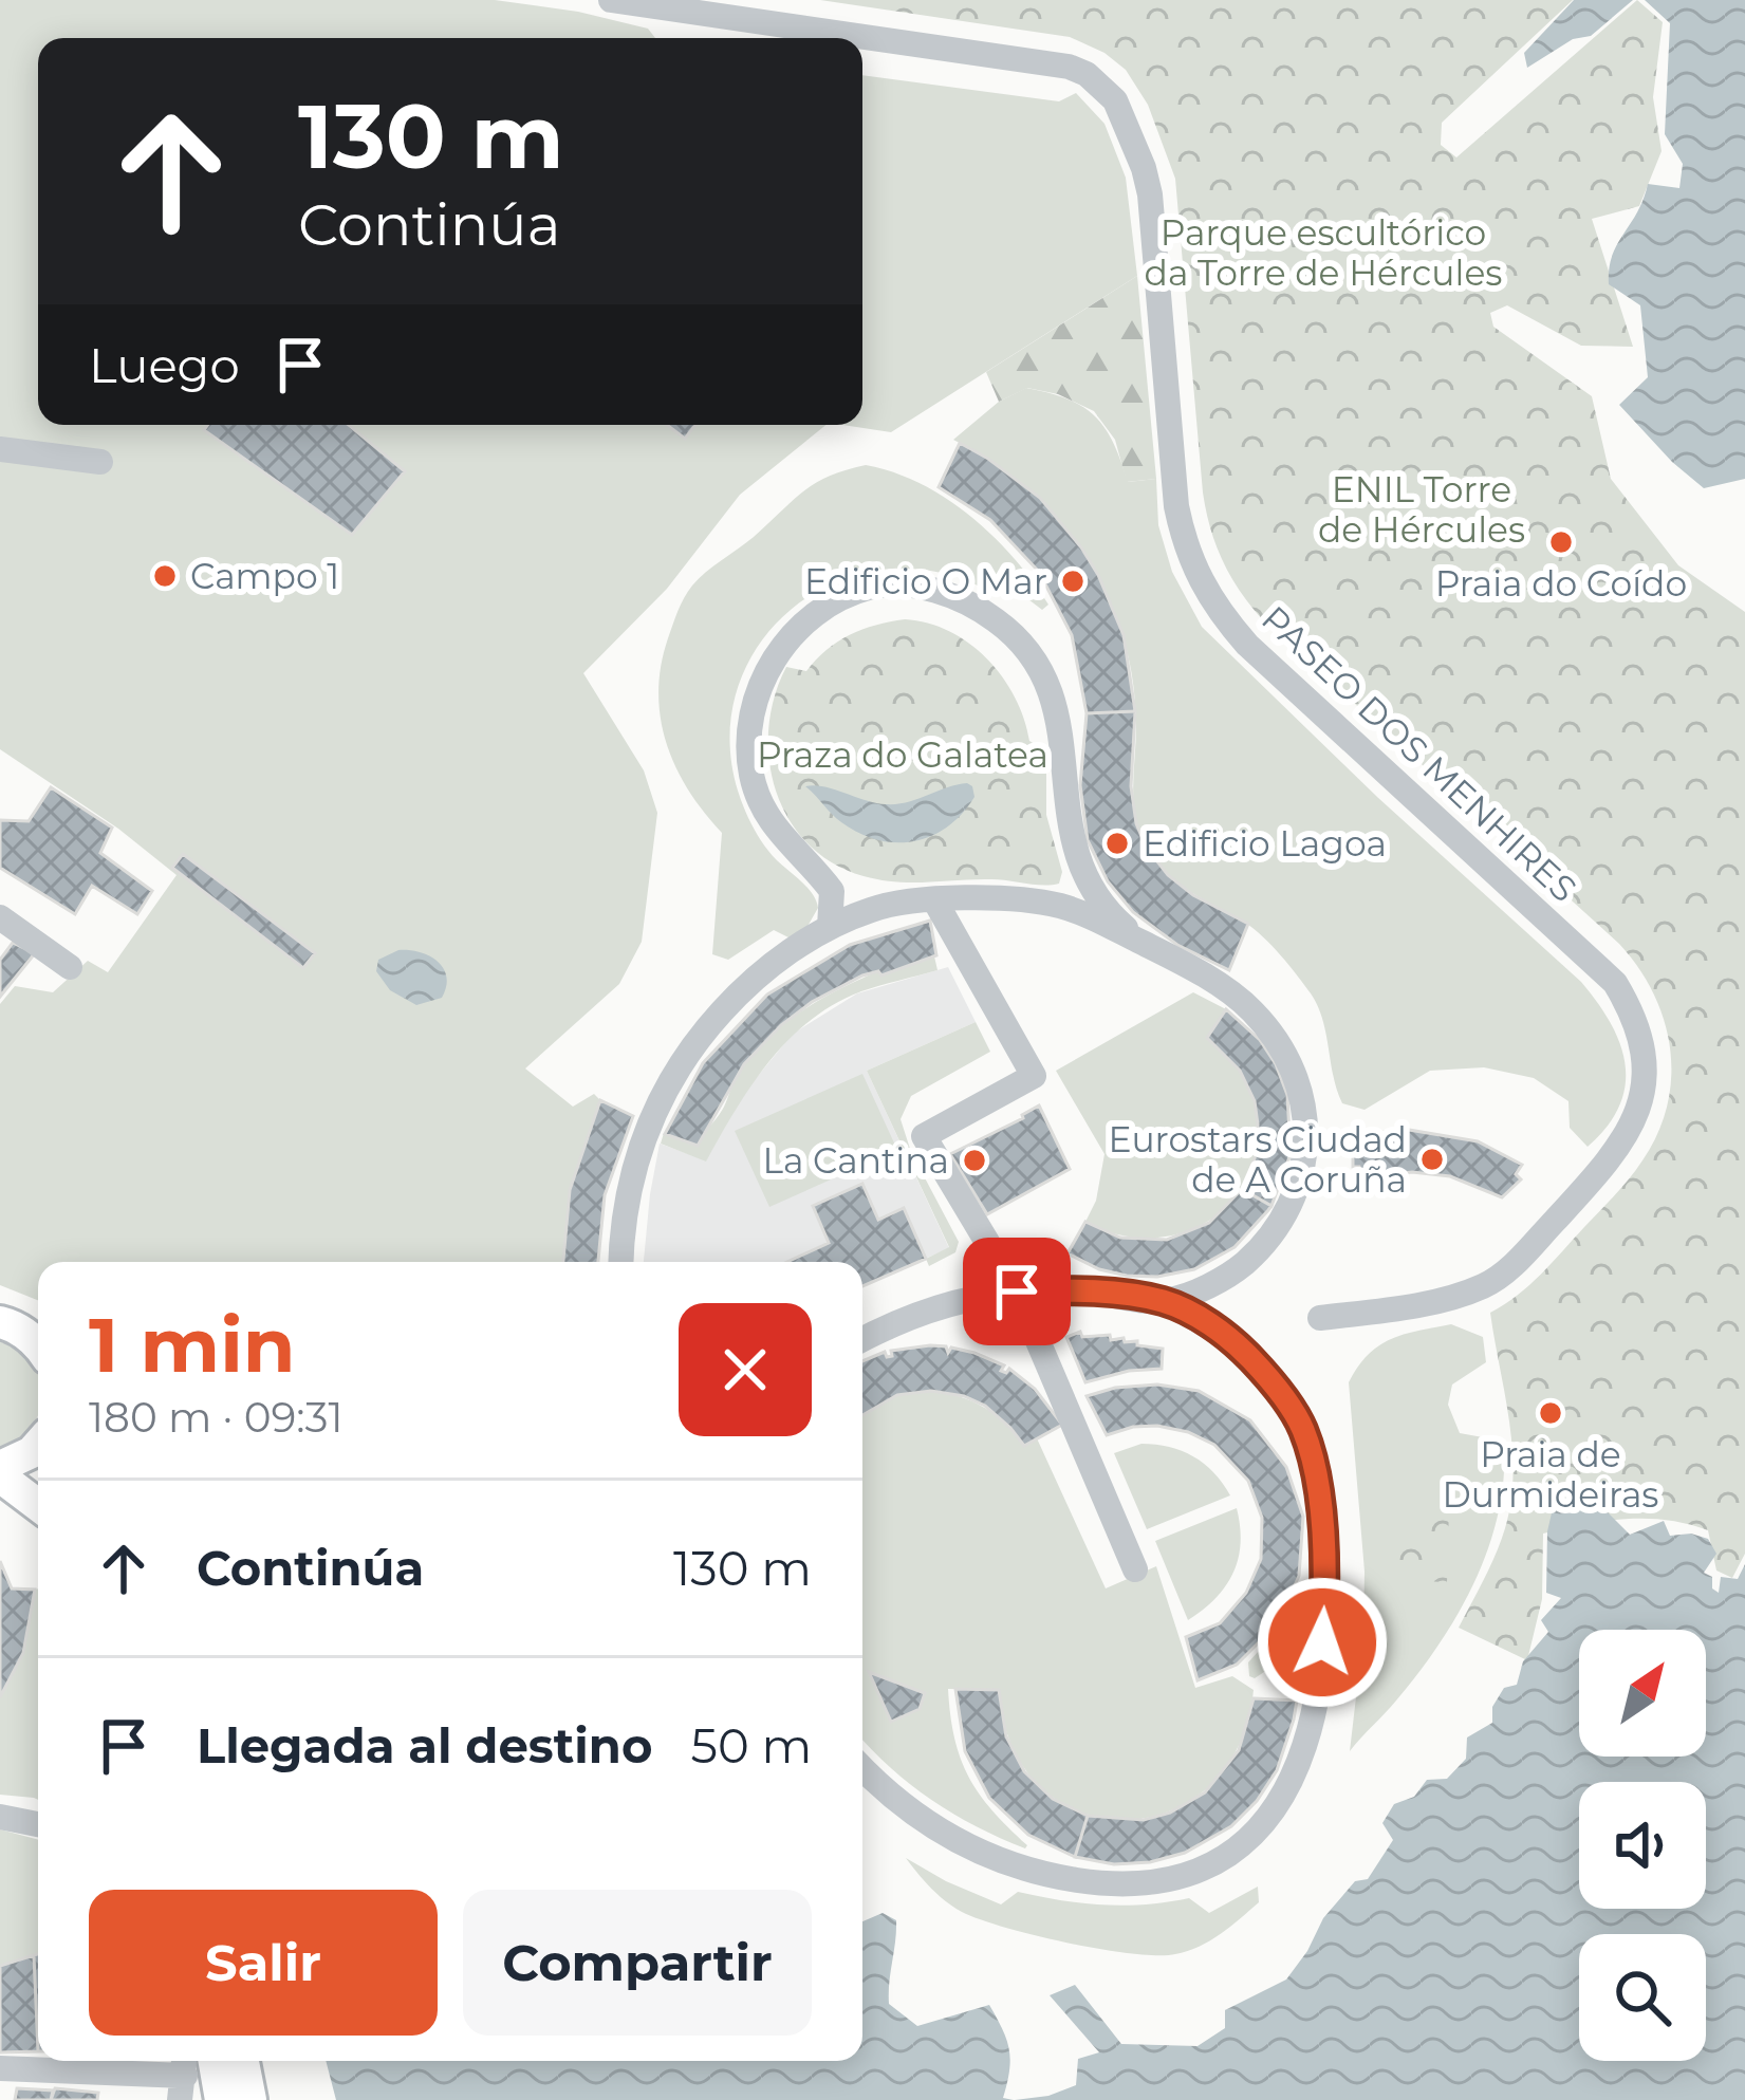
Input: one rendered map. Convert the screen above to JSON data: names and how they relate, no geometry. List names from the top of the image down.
{
  "streets": {
    "street": ["PASEO DOS MENHIRES"]
  },
  "parks": ["Parque escultórico da Torre de Hércules", "ENIL Torre de Hércules", "Praza do Galatea"],
  "places": [
    "Praia do Coído",
    "Campo 1",
    "Edificio O Mar",
    "Edificio Lagoa",
    "Eurostars Ciudad de A Coruña",
    "La Cantina",
    "Praia de Durmideiras"
  ],
  "north": "top right",
  "page": {
    "turn": ["130 m", "Continúa"],
    "then": "Luego",
    "heading": ["1 min", "180 m · 09:31"],
    "list": [
      {
        "name": "Continúa",
        "value": "130 m"
      },
      {
        "name": "Llegada al destino",
        "value": "50 m"
      }
    ],
    "buttons": ["Salir", "Compartir"]
  }
}
